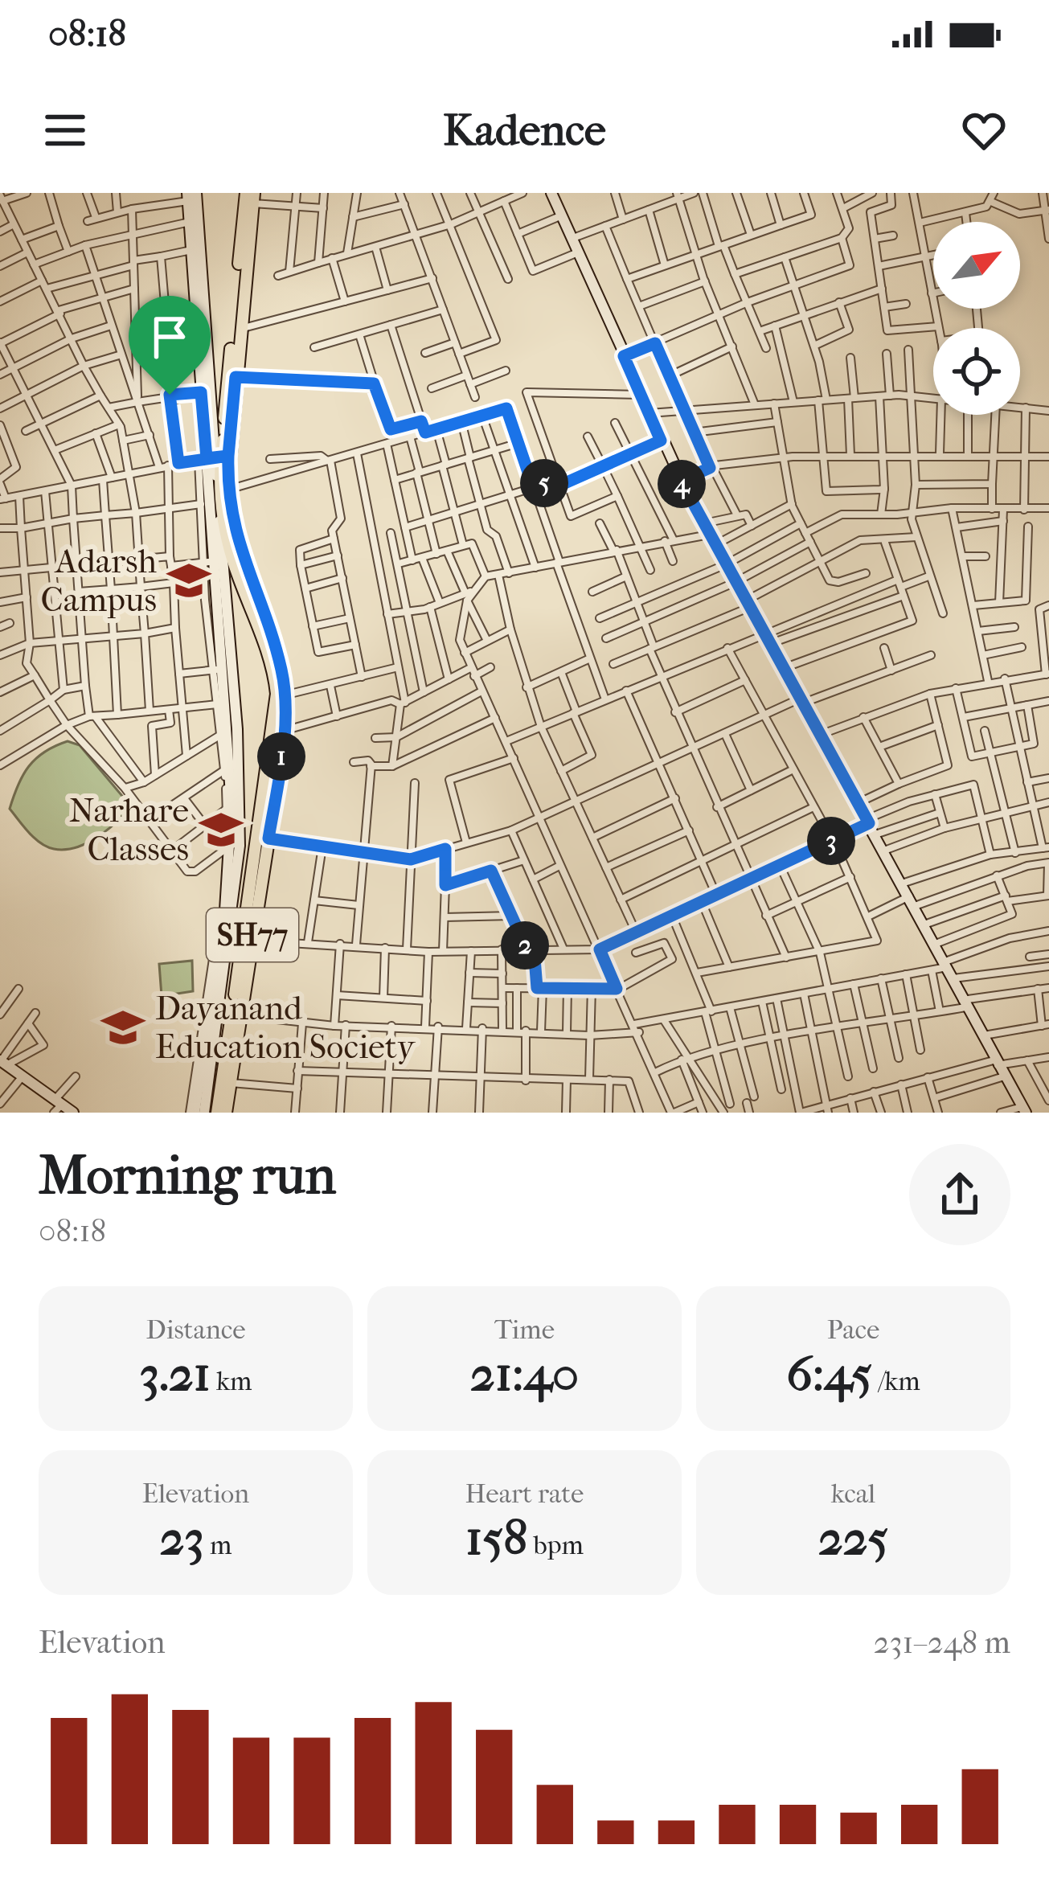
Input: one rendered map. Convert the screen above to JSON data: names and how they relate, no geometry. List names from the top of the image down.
{
  "streets": {
    "main road": ["SH77"]
  },
  "places": {
    "school or university": ["Adarsh Campus", "Narhare Classes", "Dayanand Education Society"]
  },
  "north": "top right",
  "page": {
    "status": "08:18",
    "header": "Kadence",
    "pins": [
      "5",
      "4",
      "1",
      "3",
      "2"
    ],
    "heading": ["Morning run", "08:18"],
    "stats": [
      ["Distance", "3.21 km"],
      ["Time", "21:40"],
      ["Pace", "6:45 /km"],
      ["Elevation", "23 m"],
      ["Heart rate", "158 bpm"],
      ["kcal", "225"]
    ],
    "chart": ["Elevation", "231–248 m"]
  }
}
